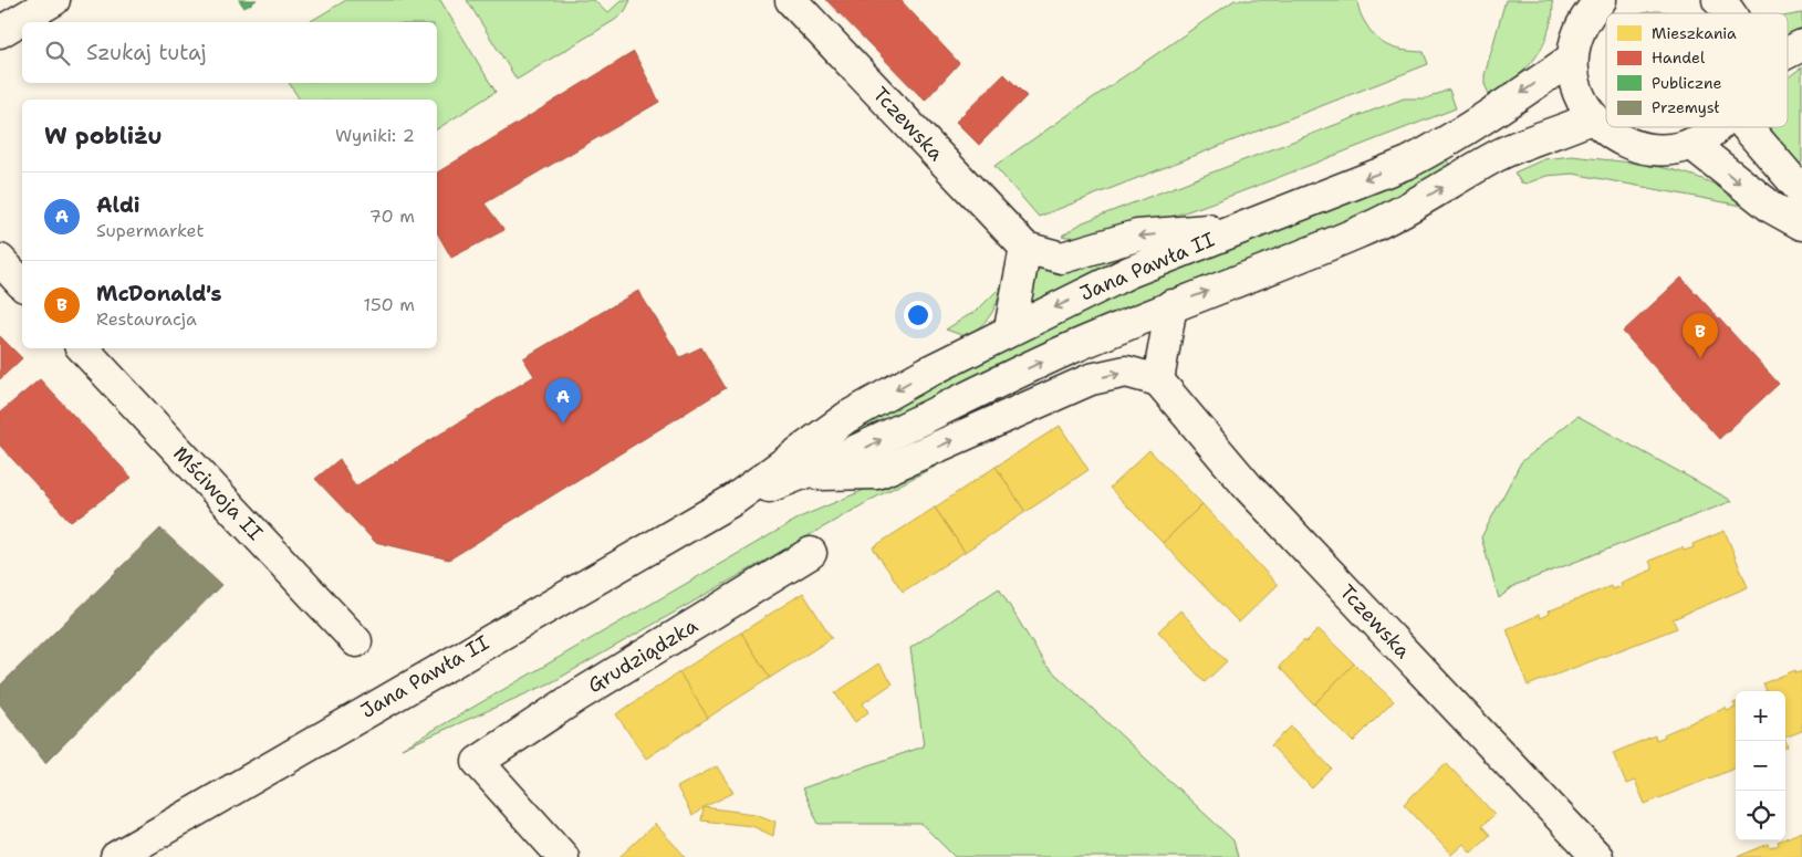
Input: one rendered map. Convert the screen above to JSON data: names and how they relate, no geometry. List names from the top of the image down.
{
  "streets": {
    "main road": [
      "Tczewska",
      "Jana Pawła II",
      "Mściwoja II",
      "Grudziądzka"
    ]
  },
  "legend": [
    "Mieszkania",
    "Handel",
    "Publiczne",
    "Przemysł"
  ],
  "page": {
    "search": "Szukaj tutaj",
    "heading": ["W pobliżu", "Wyniki: 2"],
    "list": [
      {
        "mark": "A",
        "name": "Aldi",
        "note": "Supermarket",
        "value": "70 m"
      },
      {
        "mark": "B",
        "name": "McDonald's",
        "note": "Restauracja",
        "value": "150 m"
      }
    ],
    "pins": ["B", "A"],
    "map_buttons": ["+", "−"]
  }
}
